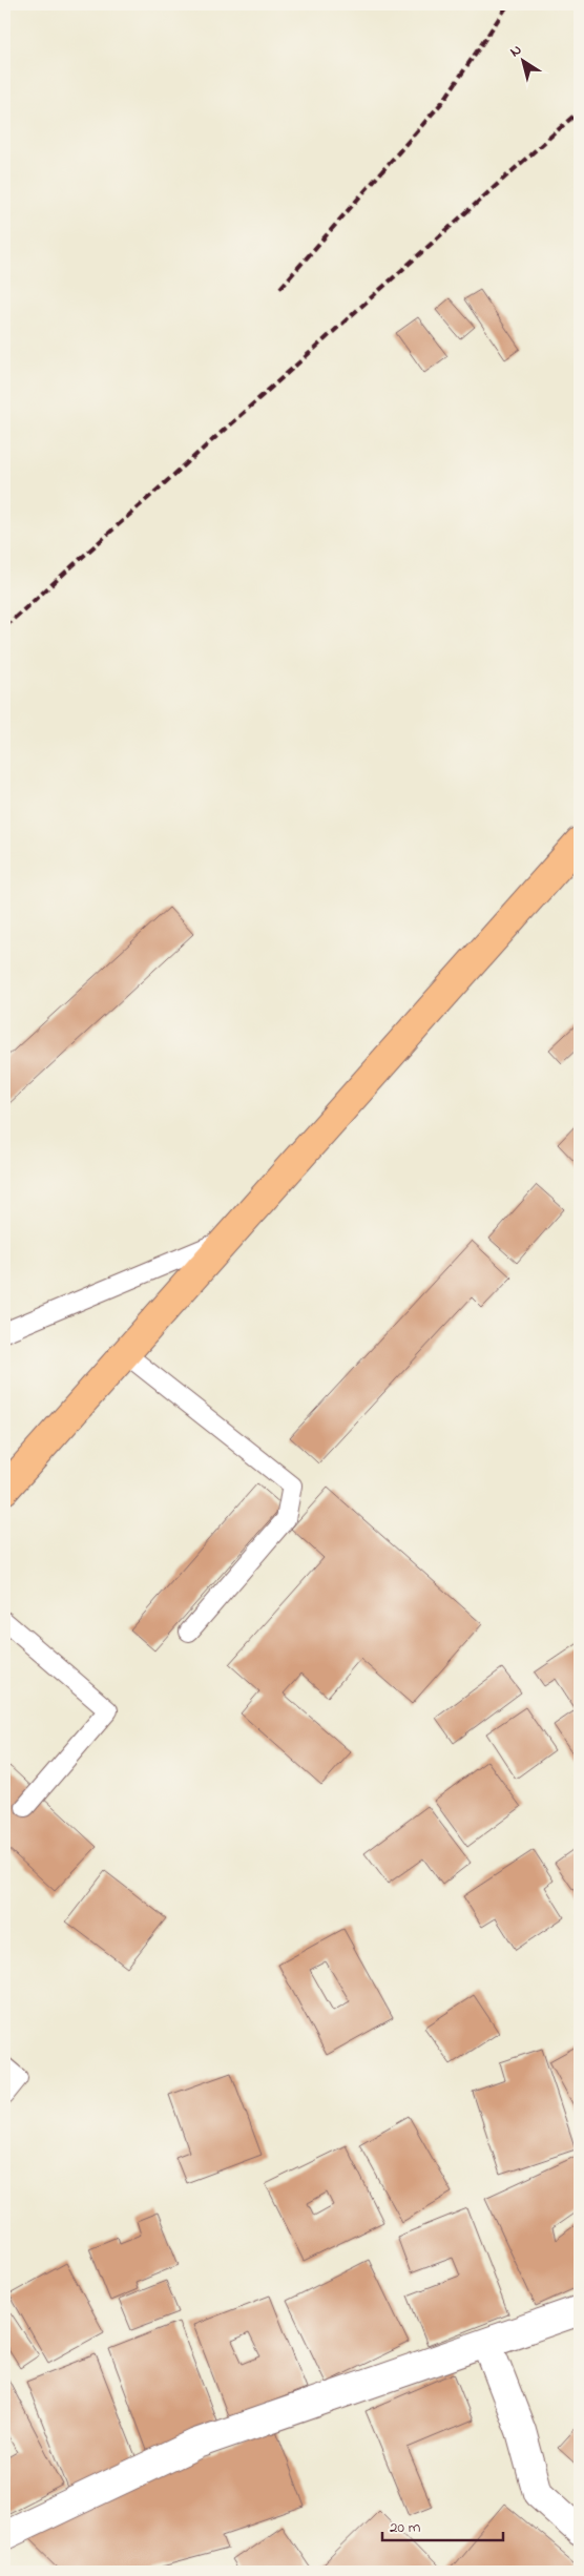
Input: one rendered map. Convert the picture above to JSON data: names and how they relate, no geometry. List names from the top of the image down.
{
  "scale_bar": "20 m",
  "north": "top left"
}
